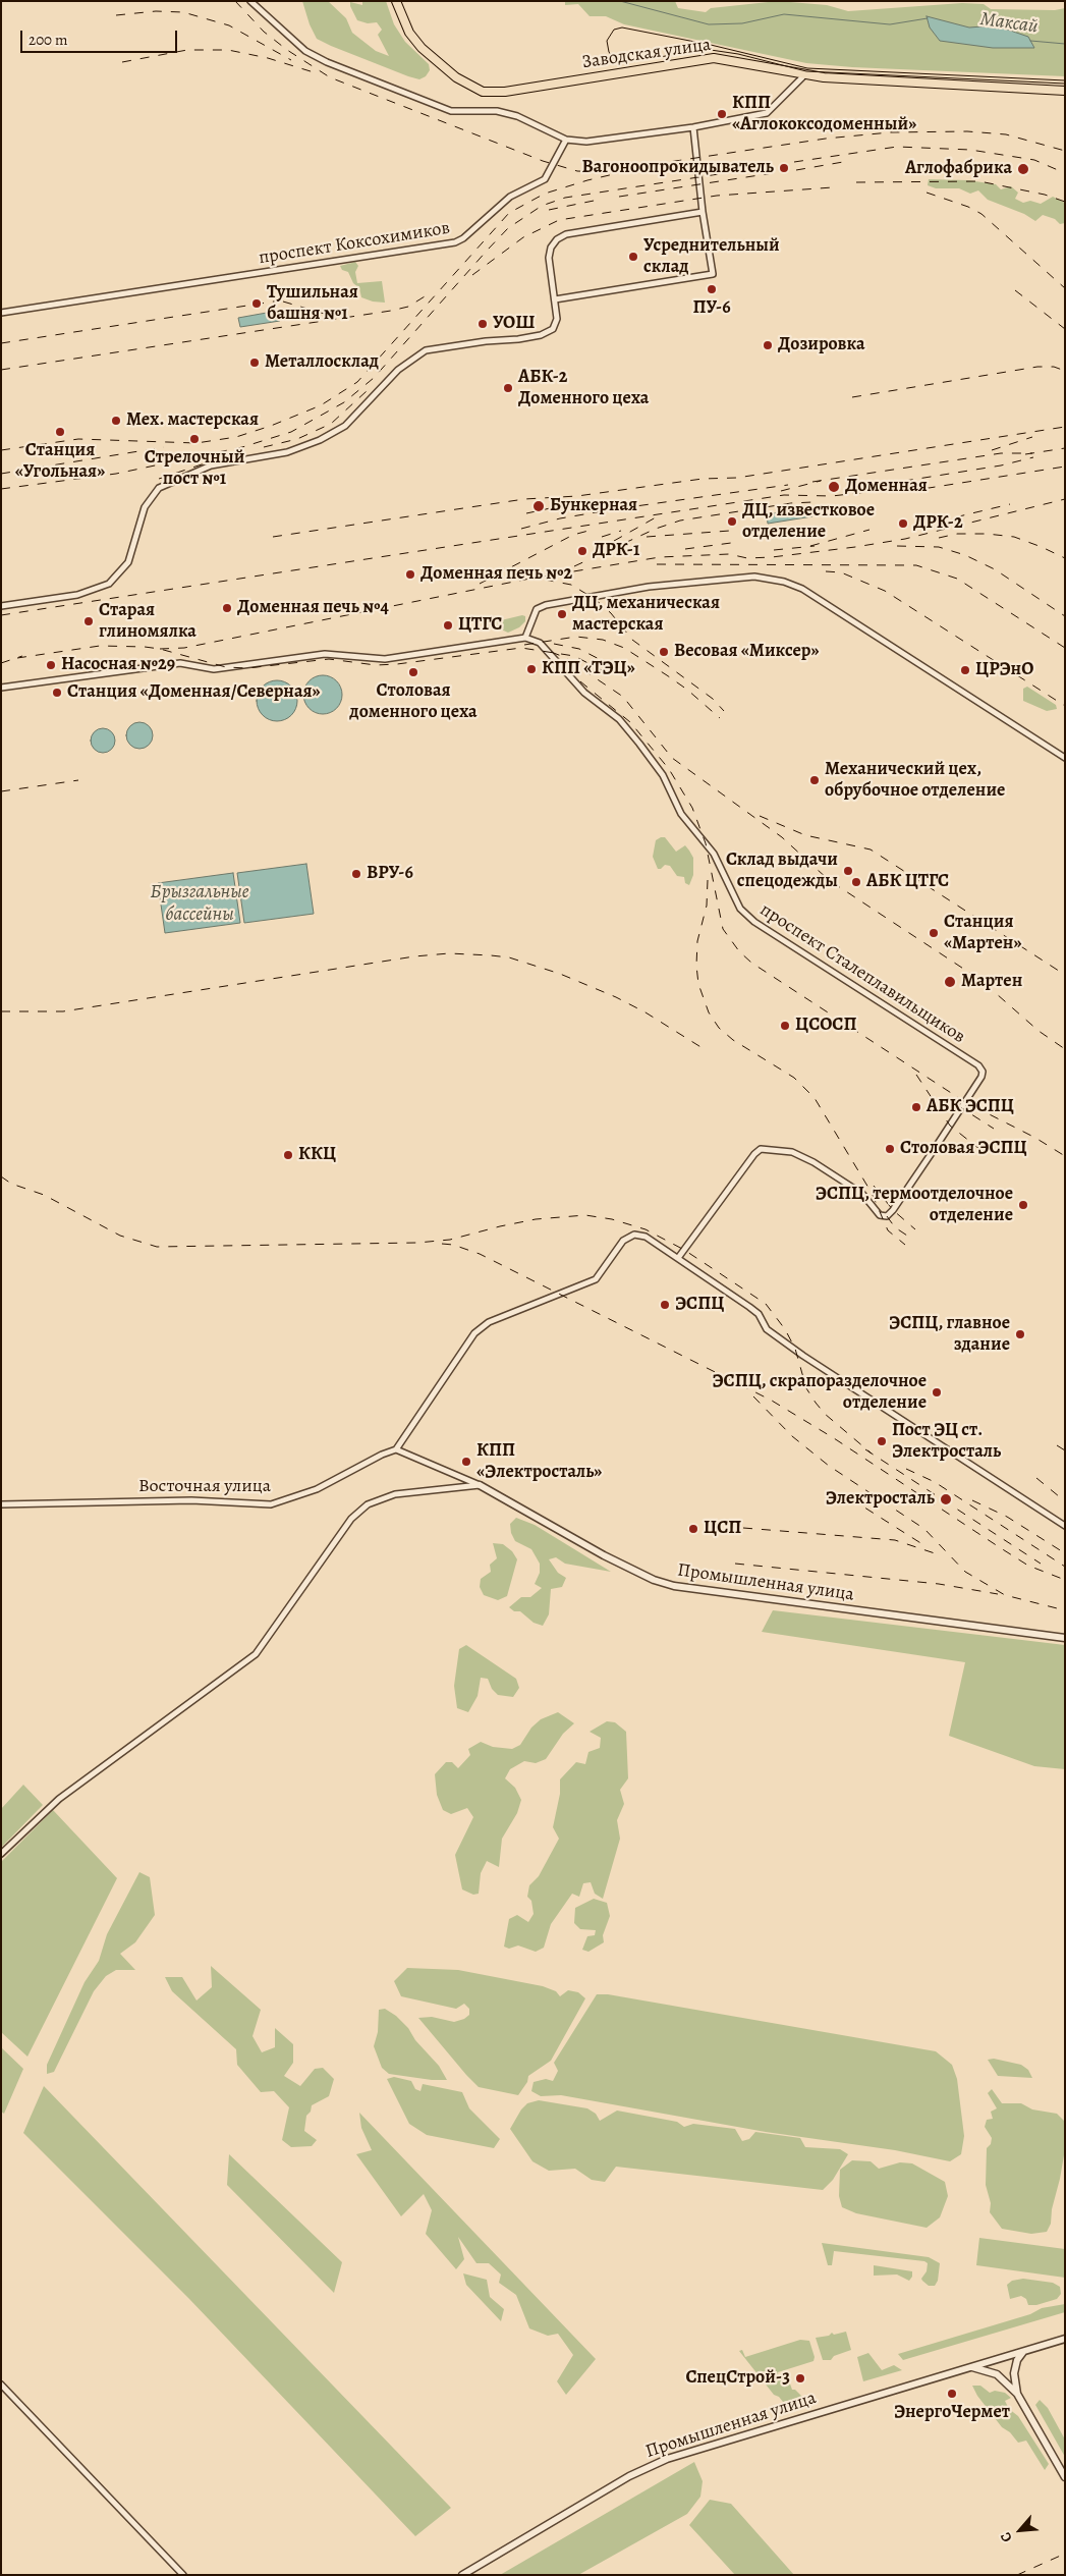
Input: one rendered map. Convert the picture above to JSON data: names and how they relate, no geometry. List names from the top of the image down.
{
  "streets": {
    "main road": ["Заводская улица"],
    "street": [
      "проспект Коксохимиков",
      "проспект Сталеплавильщиков",
      "Восточная улица",
      "Промышленная улица"
    ]
  },
  "crossings": [
    ["Восточная улица", "Промышленная улица"]
  ],
  "water": ["Максай", "Брызгальные бассейны"],
  "places": [
    "КПП «Аглококсодоменный»",
    "Вагоноопрокидыватель",
    "Аглофабрика",
    "Усреднительный склад",
    "ПУ-6",
    "Тушильная башня №1",
    "УОШ",
    "Дозировка",
    "Металлосклад",
    "АБК-2 Доменного цеха",
    "Мех. мастерская",
    "Станция «Угольная»",
    "Стрелочный пост №1",
    "Доменная",
    "Бункерная",
    "ДЦ, известковое отделение",
    "ДРК-2",
    "ДРК-1",
    "Доменная печь №2",
    "Доменная печь №4",
    "ДЦ, механическая мастерская",
    "Старая глиномялка",
    "ЦТГС",
    "Весовая «Миксер»",
    "Насосная №29",
    "КПП «ТЭЦ»",
    "ЦРЭнО",
    "Столовая доменного цеха",
    "Станция «Доменная/Северная»",
    "Механический цех, обрубочное отделение",
    "Склад выдачи спецодежды",
    "ВРУ-6",
    "АБК ЦТГС",
    "Станция «Мартен»",
    "Мартен",
    "ЦСОСП",
    "АБК ЭСПЦ",
    "Столовая ЭСПЦ",
    "ККЦ",
    "ЭСПЦ, термоотделочное отделение",
    "ЭСПЦ",
    "ЭСПЦ, главное здание",
    "ЭСПЦ, скрапоразделочное отделение",
    "Пост ЭЦ ст. Электросталь",
    "КПП «Электросталь»",
    "Электросталь",
    "ЦСП",
    "СпецСтрой-3",
    "ЭнергоЧермет"
  ],
  "scale_bar": "200 m",
  "north": "bottom left"
}
